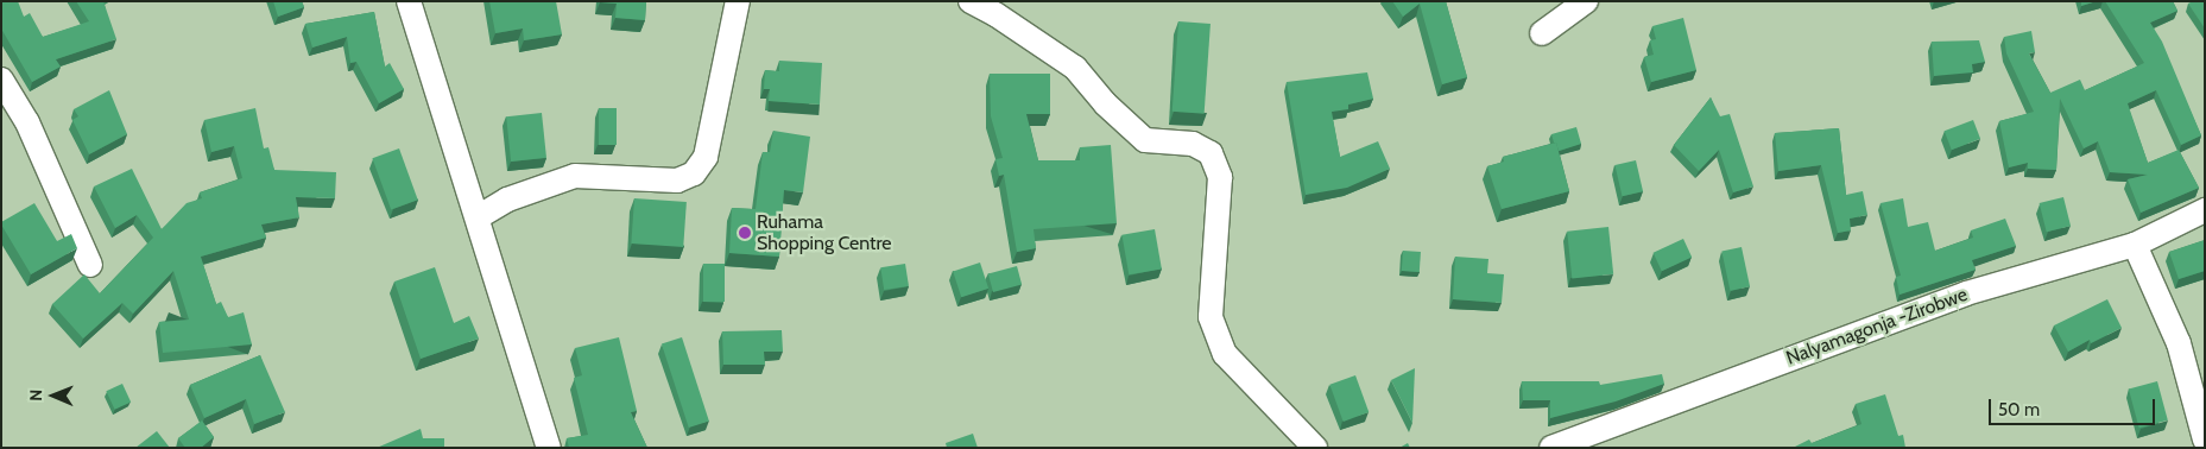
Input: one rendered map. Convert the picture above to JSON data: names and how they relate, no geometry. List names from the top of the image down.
{
  "streets": {
    "street": ["Nalyamagonja -Zirobwe"]
  },
  "places": ["Ruhama Shopping Centre"],
  "scale_bar": "50 m",
  "north": "left"
}
